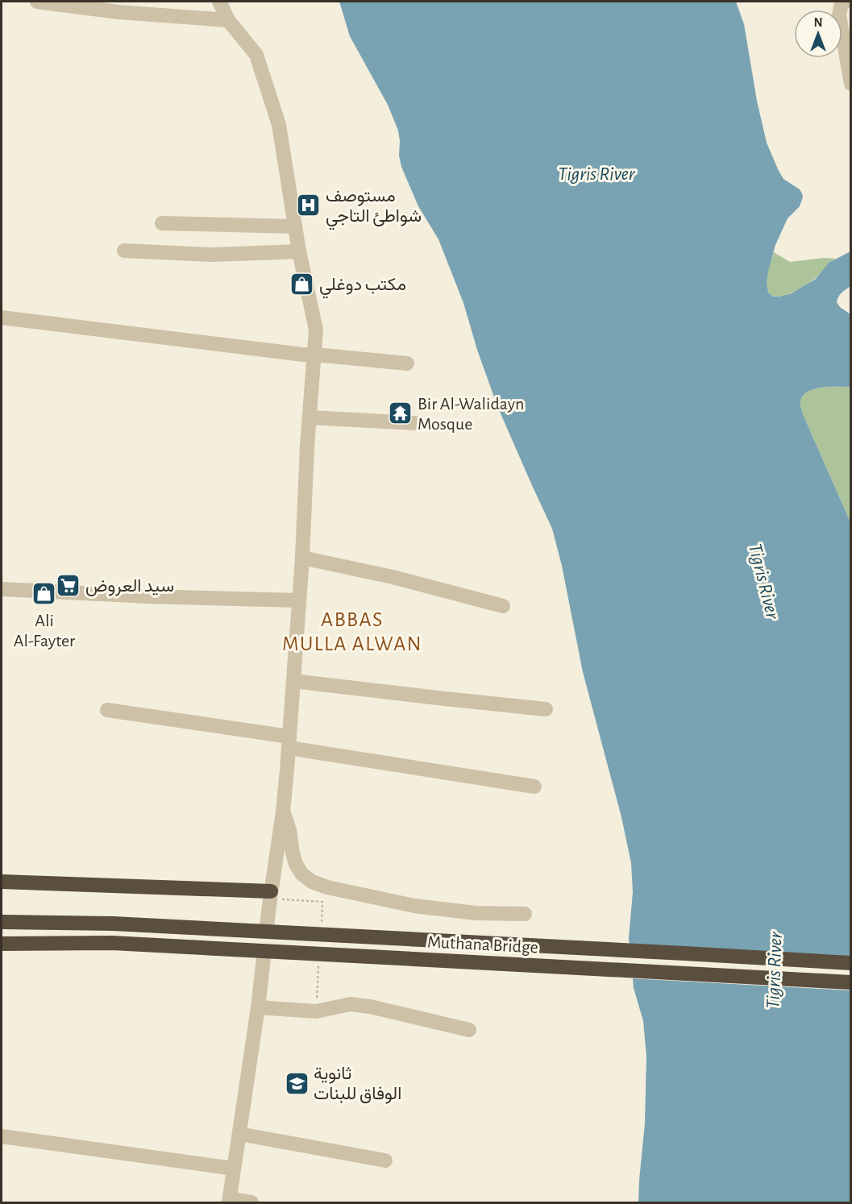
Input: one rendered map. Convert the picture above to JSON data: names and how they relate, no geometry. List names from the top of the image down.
{
  "streets": {
    "highway": ["Muthana Bridge"]
  },
  "districts": ["ABBAS MULLA ALWAN"],
  "water": ["Tigris River"],
  "places": {
    "hospital": ["مستوصف شواطئ التاجي"],
    "shop": ["مكتب دوغلي", "Ali Al-Fayter"],
    "temple": ["Bir Al-Walidayn Mosque"],
    "supermarket": ["سيد العروض"],
    "school or university": ["ثانوية الوفاق للبنات"]
  },
  "north": "top"
}
